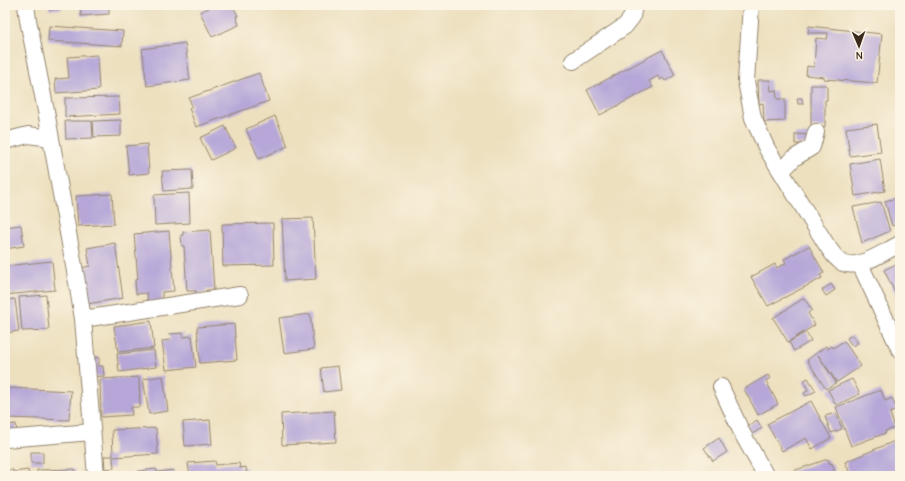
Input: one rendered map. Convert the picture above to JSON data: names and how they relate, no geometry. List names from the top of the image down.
{
  "north": "bottom"
}
